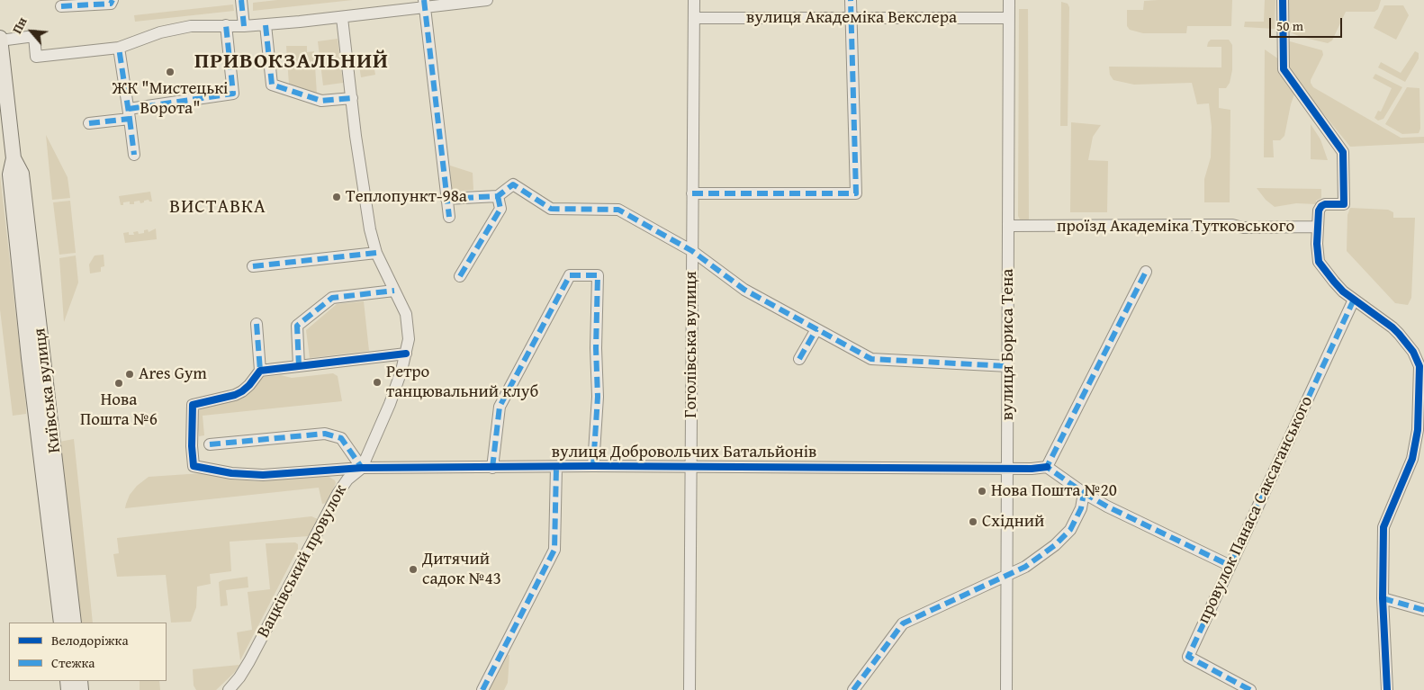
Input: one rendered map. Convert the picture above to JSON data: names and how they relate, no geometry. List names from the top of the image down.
{
  "streets": {
    "main road": ["Київська вулиця"],
    "street": [
      "вулиця Академіка Векслера",
      "проїзд Академіка Тутковського",
      "Гоголівська вулиця",
      "вулиця Бориса Тена",
      "вулиця Добровольчих Батальйонів",
      "провулок Панаса Саксаганського",
      "Вацківський провулок"
    ]
  },
  "crossings": [
    ["вулиця Академіка Векслера", "Гоголівська вулиця"],
    ["вулиця Академіка Векслера", "вулиця Бориса Тена"],
    ["проїзд Академіка Тутковського", "вулиця Бориса Тена"],
    ["Гоголівська вулиця", "вулиця Добровольчих Батальйонів"],
    ["вулиця Бориса Тена", "вулиця Добровольчих Батальйонів"],
    ["вулиця Добровольчих Батальйонів", "Вацківський провулок"]
  ],
  "districts": ["ПРИВОКЗАЛЬНИЙ", "ВИСТАВКА"],
  "places": [
    "ЖК \"Мистецькі Ворота\"",
    "Теплопункт-98а",
    "Ares Gym",
    "Ретро танцювальний клуб",
    "Нова Пошта №6",
    "Нова Пошта №20",
    "Східний",
    "Дитячий садок №43"
  ],
  "legend": ["Велодоріжка", "Стежка"],
  "scale_bar": "50 m",
  "north": "top left"
}
